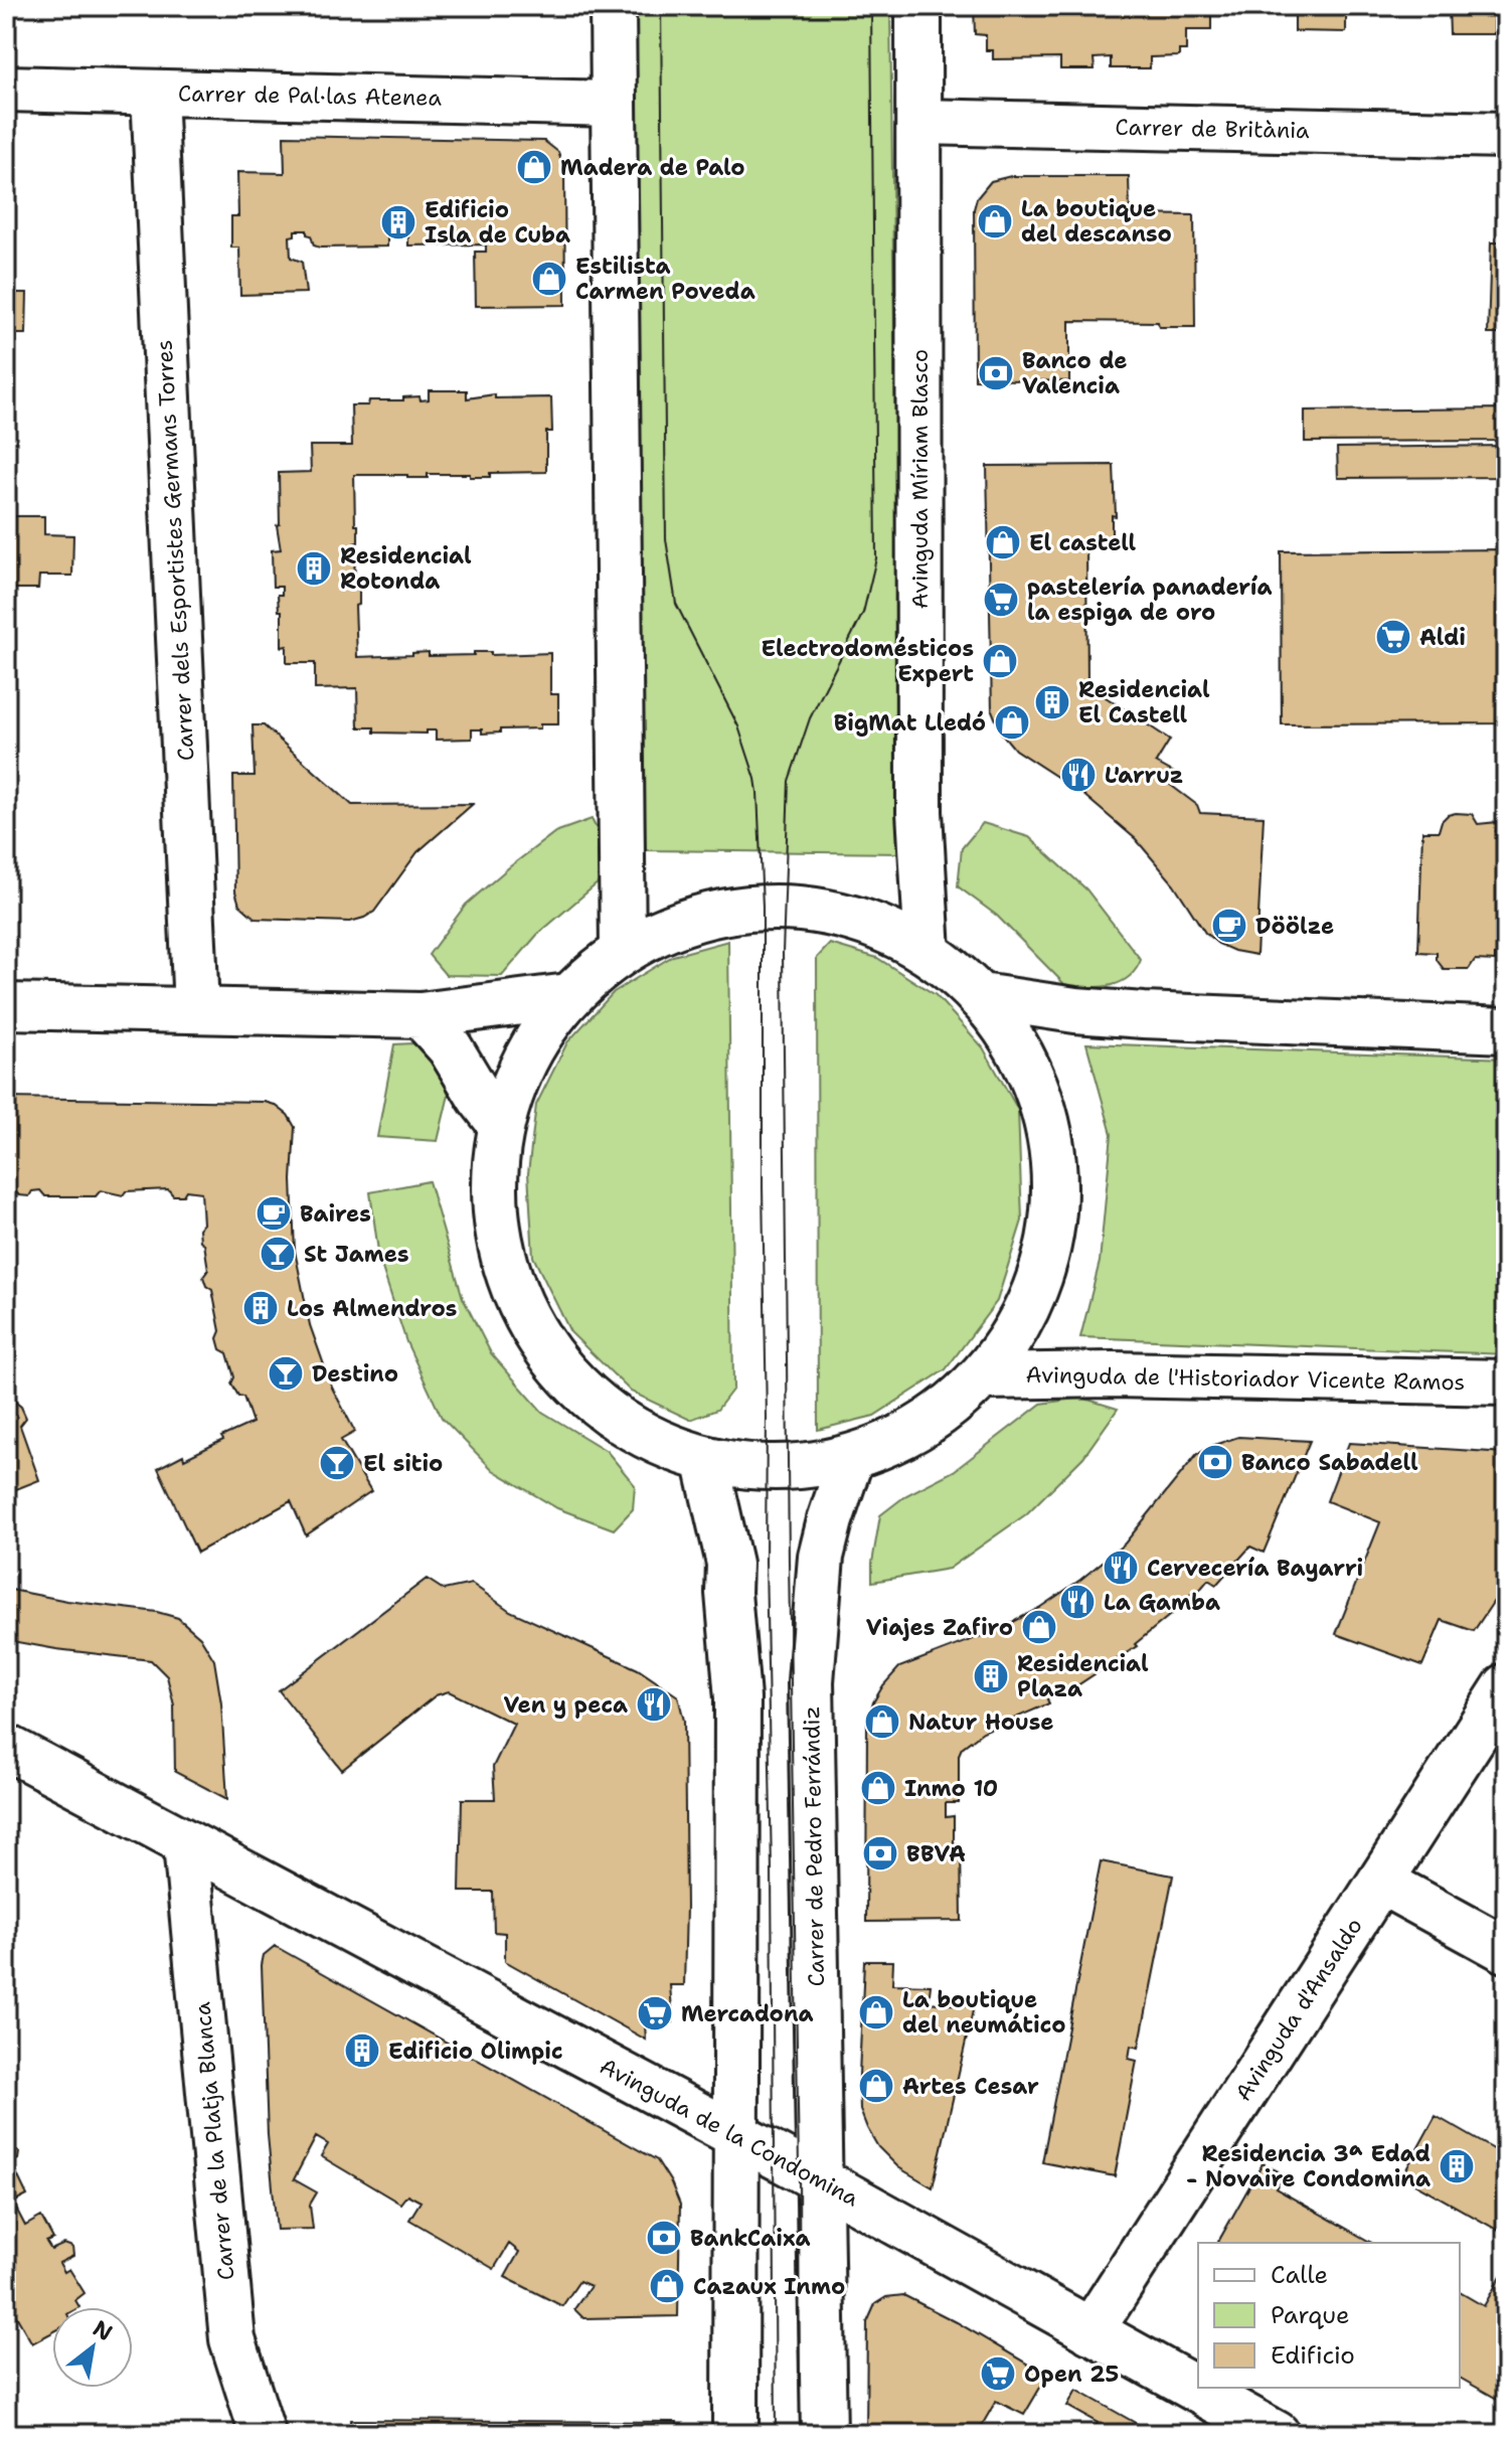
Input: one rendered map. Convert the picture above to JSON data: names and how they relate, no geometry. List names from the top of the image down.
{
  "streets": {
    "street": [
      "Carrer de Pal·las Atenea",
      "Carrer de Britània",
      "Avinguda Míriam Blasco",
      "Carrer dels Esportistes Germans Torres",
      "Avinguda de l'Historiador Vicente Ramos",
      "Carrer de Pedro Ferrándiz",
      "Avinguda d'Ansaldo",
      "Avinguda de la Condomina",
      "Carrer de la Platja Blanca"
    ]
  },
  "crossings": [
    ["Carrer de Pal·las Atenea", "Carrer dels Esportistes Germans Torres"],
    ["Carrer de Britània", "Avinguda Míriam Blasco"],
    ["Carrer de Pedro Ferrándiz", "Avinguda de la Condomina"],
    ["Avinguda d'Ansaldo", "Avinguda de la Condomina"],
    ["Avinguda de la Condomina", "Carrer de la Platja Blanca"]
  ],
  "places": {
    "shop": [
      "Madera de Palo",
      "La boutique del descanso",
      "Estilista Carmen Poveda",
      "El castell",
      "Electrodomésticos Expert",
      "BigMat Lledó",
      "Viajes Zafiro",
      "Natur House",
      "Inmo 10",
      "La boutique del neumático",
      "Artes Cesar",
      "Cazaux Inmo"
    ],
    "building": [
      "Edificio Isla de Cuba",
      "Residencial Rotonda",
      "Residencial El Castell",
      "Los Almendros",
      "Residencial Plaza",
      "Edificio Olimpic",
      "Residencia 3ª Edad - Novaire Condomina"
    ],
    "bank": [
      "Banco de Valencia",
      "Banco Sabadell",
      "BBVA",
      "BankCaixa"
    ],
    "supermarket": [
      "pastelería panadería la espiga de oro",
      "Aldi",
      "Mercadona",
      "Open 25"
    ],
    "restaurant": [
      "L'arruz",
      "Cervecería Bayarri",
      "La Gamba",
      "Ven y peca"
    ],
    "cafe": ["Döölze", "Baires"],
    "bar": ["St James", "Destino", "El sitio"]
  },
  "legend": ["Calle", "Parque", "Edificio"],
  "north": "top right"
}
